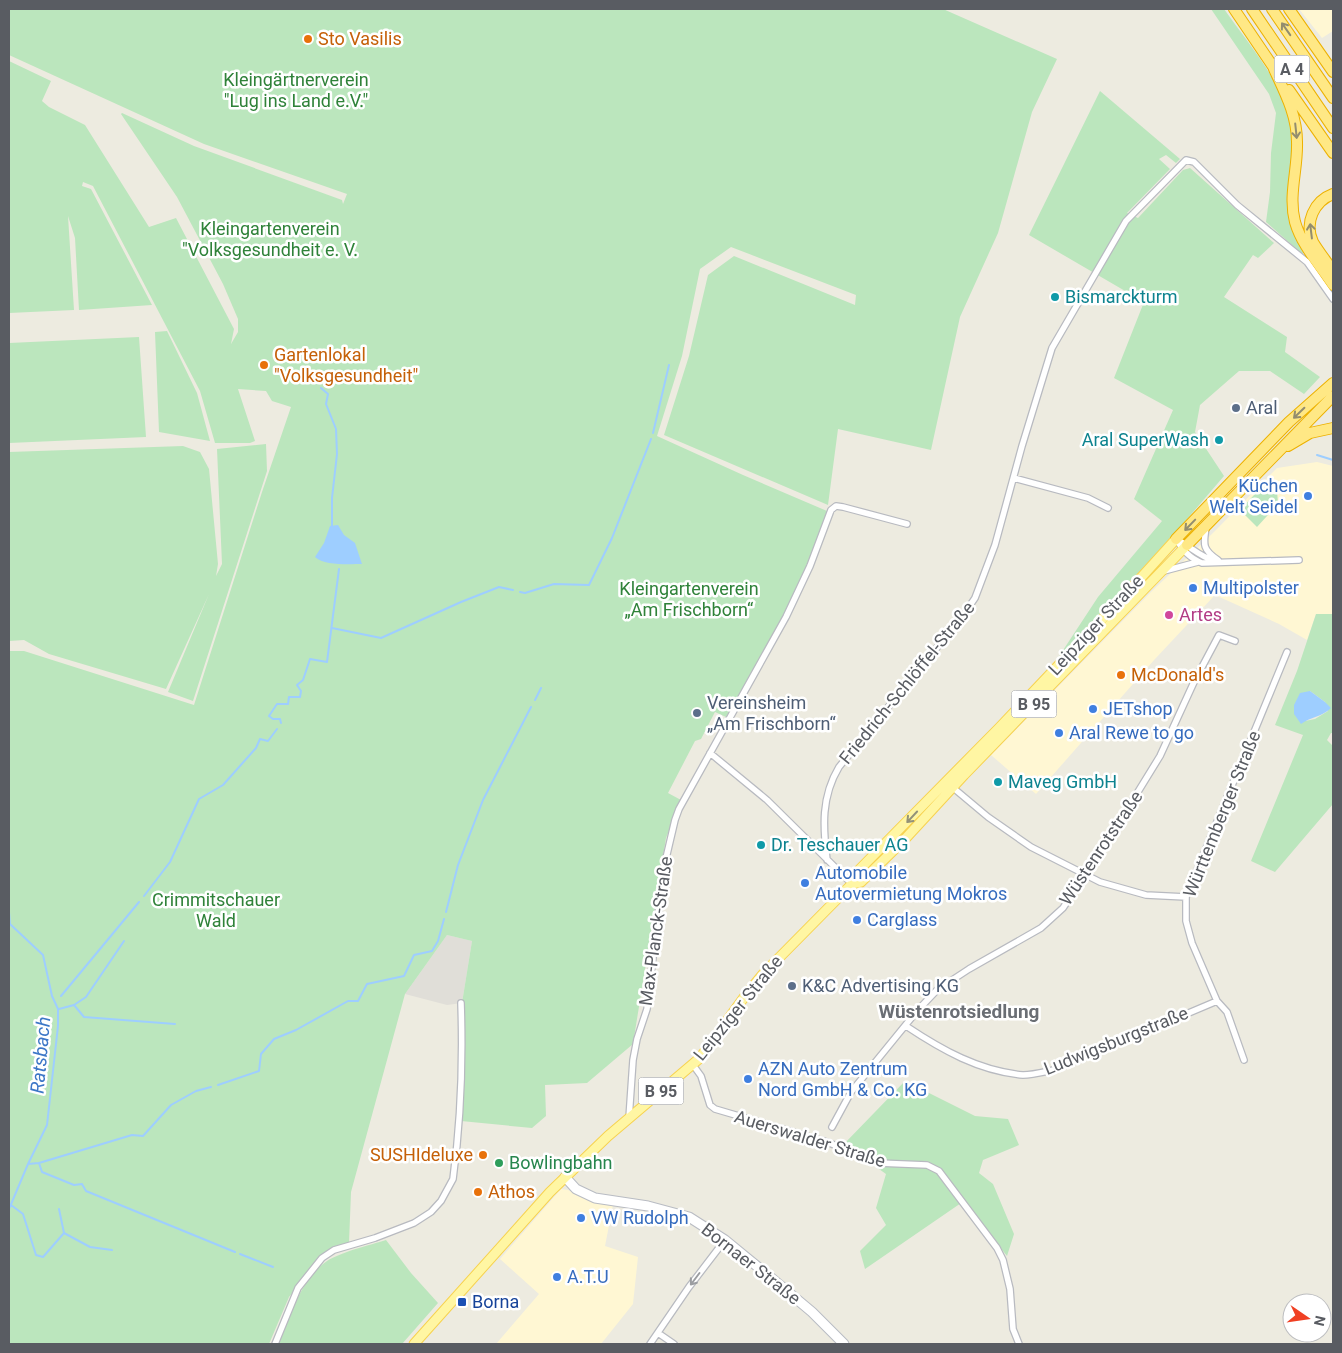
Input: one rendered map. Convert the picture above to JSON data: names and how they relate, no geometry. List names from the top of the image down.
{
  "streets": {
    "highway": ["A 4", "Leipziger Straße", "B 95"],
    "main road": ["Bornaer Straße"],
    "street": [
      "Friedrich-Schlöffel-Straße",
      "Württemberger Straße",
      "Wüstenrotstraße",
      "Max-Planck-Straße",
      "Ludwigsburgstraße",
      "Auerswalder Straße"
    ]
  },
  "crossings": [
    ["Leipziger Straße", "Max-Planck-Straße"],
    ["Leipziger Straße", "Auerswalder Straße"],
    ["Leipziger Straße", "Bornaer Straße"],
    ["Württemberger Straße", "Ludwigsburgstraße"],
    ["Wüstenrotstraße", "Ludwigsburgstraße"]
  ],
  "districts": ["Wüstenrotsiedlung"],
  "water": ["Ratsbach"],
  "parks": [
    "Kleingärtnerverein \"Lug ins Land e.V.\"",
    "Kleingartenverein \"Volksgesundheit e. V.",
    "Kleingartenverein „Am Frischborn“",
    "Crimmitschauer Wald"
  ],
  "places": {
    "other": [
      "Sto Vasilis",
      "Bismarckturm",
      "Gartenlokal \"Volksgesundheit\"",
      "Aral",
      "Aral SuperWash",
      "Küchen Welt Seidel",
      "Multipolster",
      "Artes",
      "McDonald's",
      "JETshop",
      "Vereinsheim „Am Frischborn“",
      "Aral Rewe to go",
      "Maveg GmbH",
      "Dr. Teschauer AG",
      "Automobile Autovermietung Mokros",
      "Carglass",
      "K&C Advertising KG",
      "AZN Auto Zentrum Nord GmbH & Co. KG",
      "SUSHIdeluxe",
      "Bowlingbahn",
      "Athos",
      "VW Rudolph",
      "A.T.U"
    ],
    "transit": ["Borna"]
  },
  "north": "right"
}
